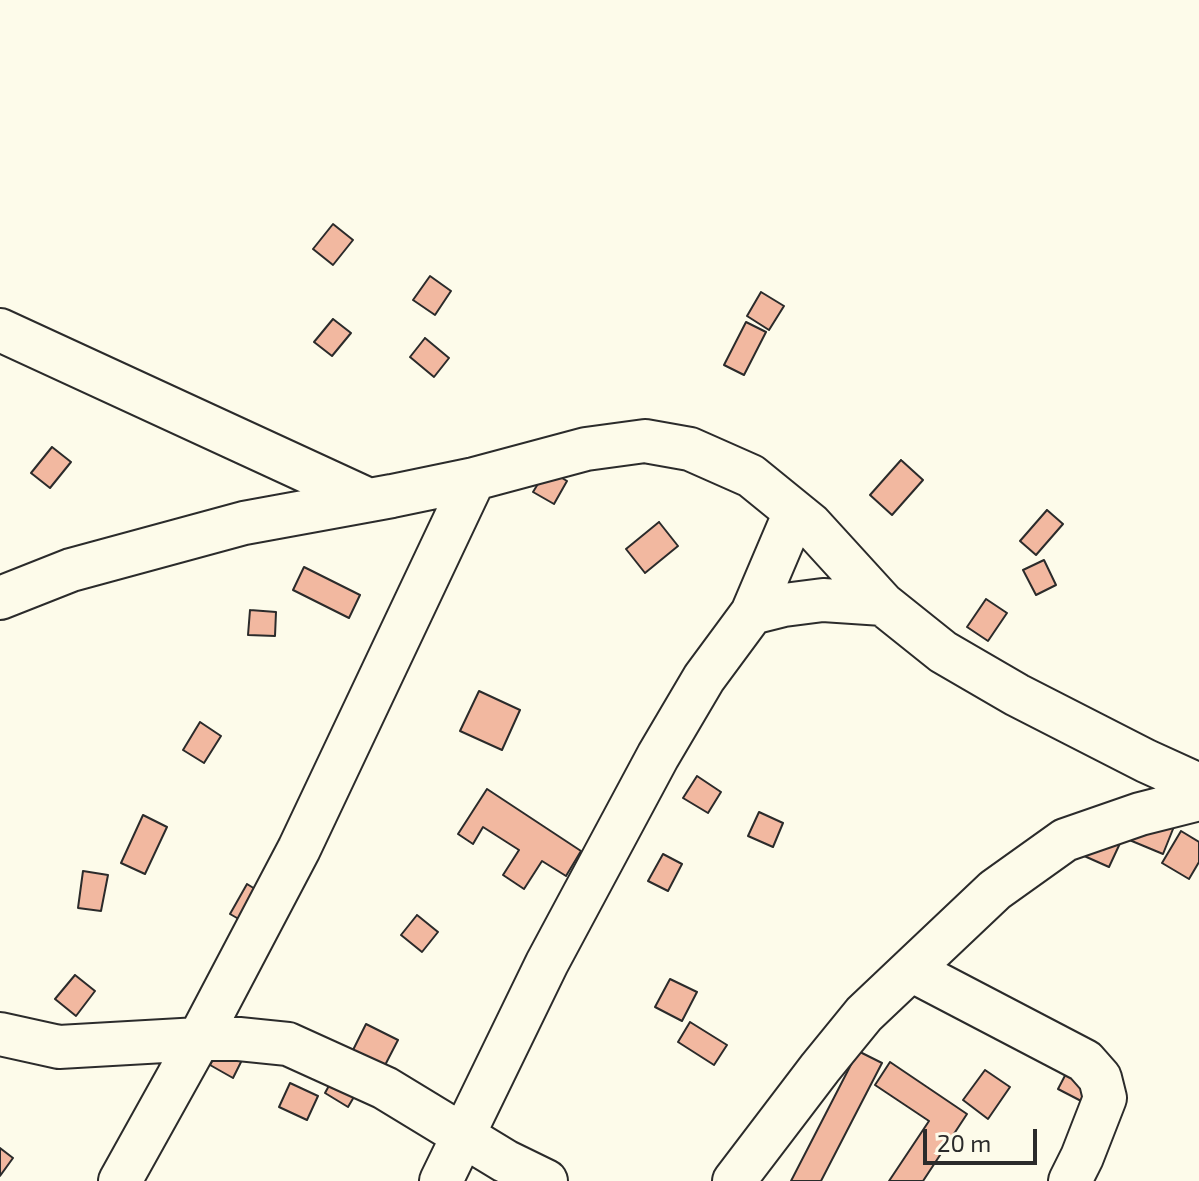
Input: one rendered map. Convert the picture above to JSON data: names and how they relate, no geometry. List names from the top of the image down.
{
  "scale_bar": "20 m"
}
